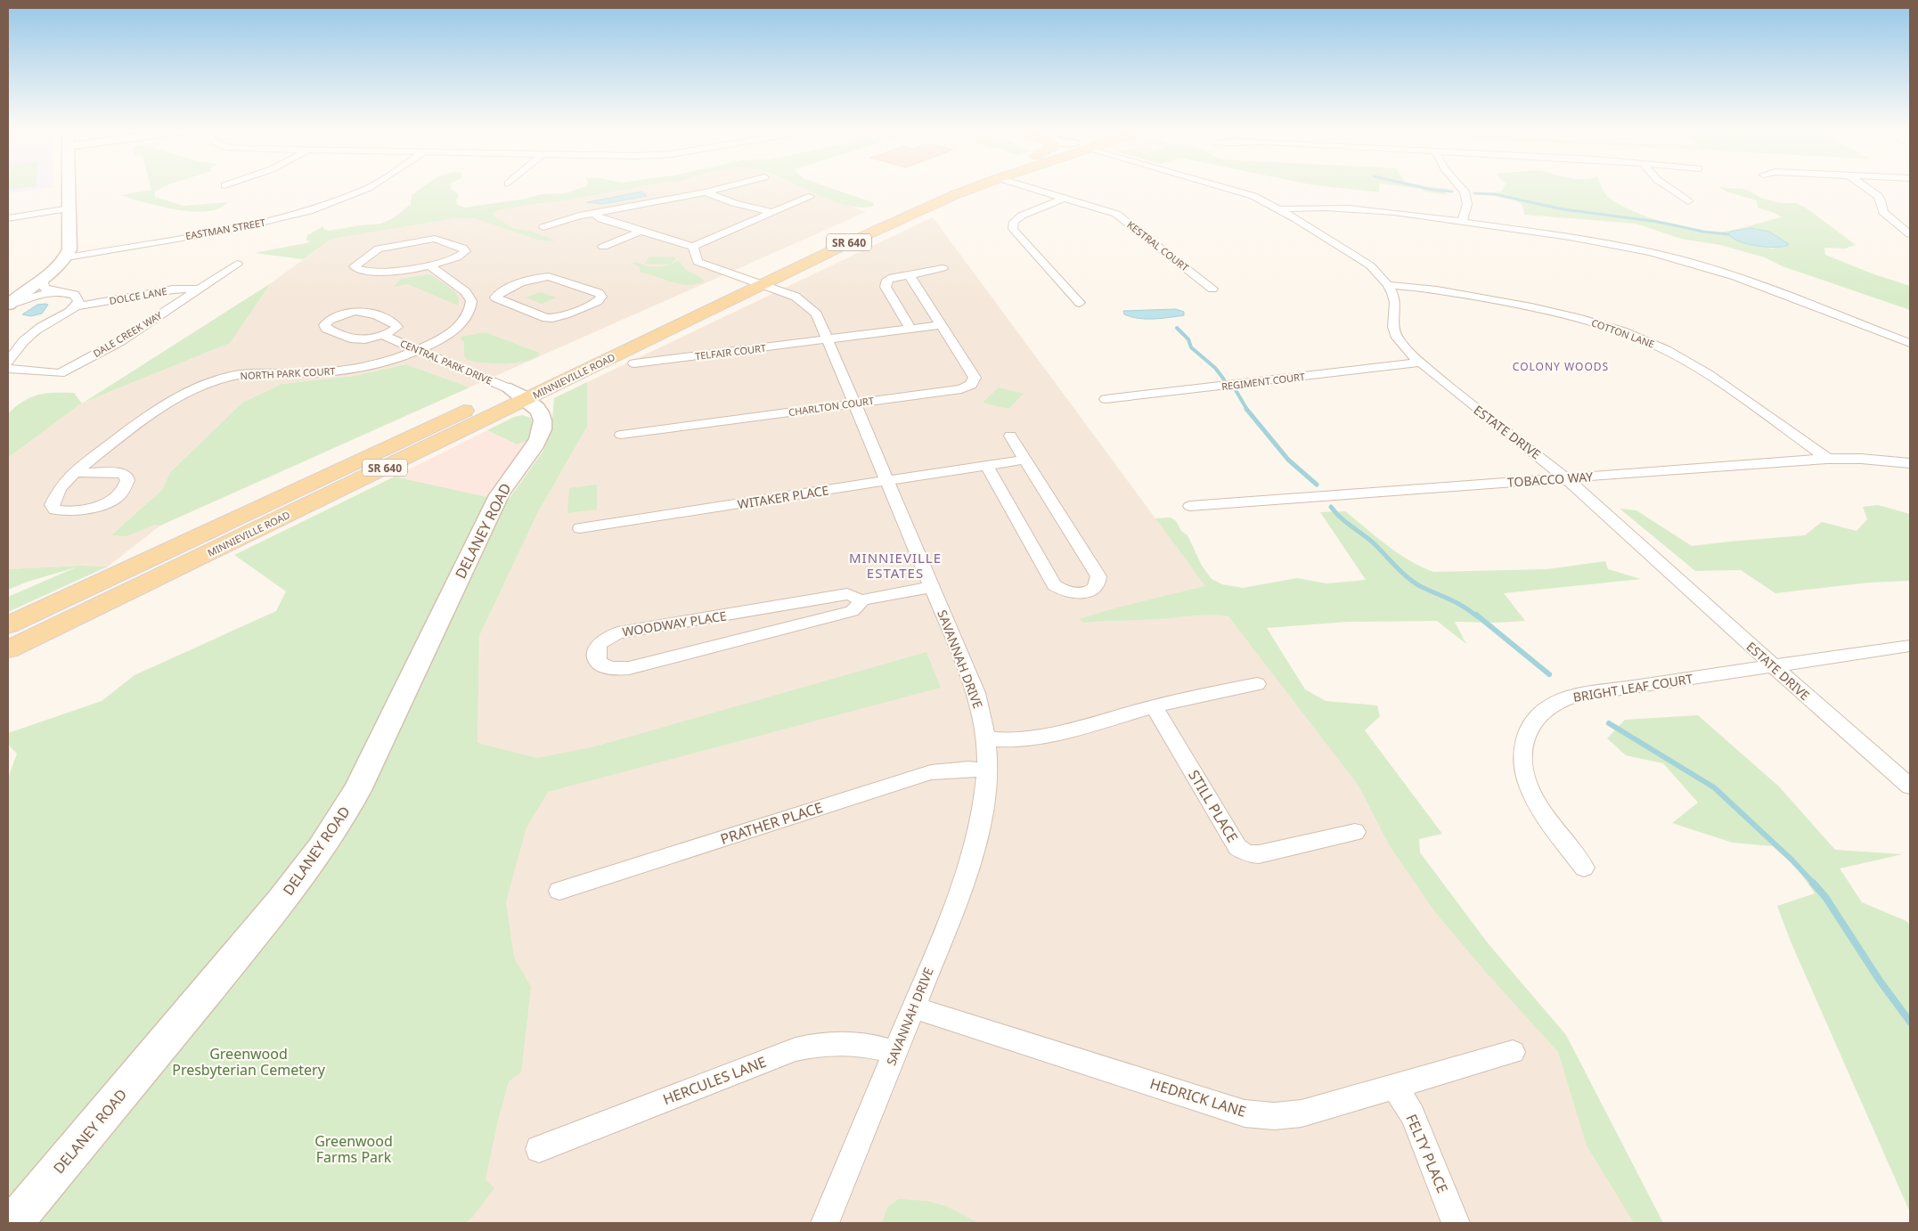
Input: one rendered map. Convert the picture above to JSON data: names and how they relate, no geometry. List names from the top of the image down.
{
  "streets": {
    "main road": ["SR 640", "MINNIEVILLE ROAD"],
    "street": [
      "EASTMAN STREET",
      "KESTRAL COURT",
      "DOLCE LANE",
      "COTTON LANE",
      "DALE CREEK WAY",
      "TELFAIR COURT",
      "CENTRAL PARK DRIVE",
      "NORTH PARK COURT",
      "REGIMENT COURT",
      "CHARLTON COURT",
      "ESTATE DRIVE",
      "TOBACCO WAY",
      "WITAKER PLACE",
      "DELANEY ROAD",
      "WOODWAY PLACE",
      "SAVANNAH DRIVE",
      "BRIGHT LEAF COURT",
      "STILL PLACE",
      "PRATHER PLACE",
      "HERCULES LANE",
      "HEDRICK LANE",
      "FELTY PLACE"
    ]
  },
  "crossings": [
    ["DOLCE LANE", "DALE CREEK WAY"],
    ["COTTON LANE", "ESTATE DRIVE"],
    ["COTTON LANE", "TOBACCO WAY"],
    ["TELFAIR COURT", "SAVANNAH DRIVE"],
    ["CENTRAL PARK DRIVE", "NORTH PARK COURT"],
    ["CENTRAL PARK DRIVE", "MINNIEVILLE ROAD"],
    ["CENTRAL PARK DRIVE", "DELANEY ROAD"],
    ["MINNIEVILLE ROAD", "DELANEY ROAD"],
    ["MINNIEVILLE ROAD", "SAVANNAH DRIVE"],
    ["REGIMENT COURT", "ESTATE DRIVE"],
    ["CHARLTON COURT", "SAVANNAH DRIVE"],
    ["ESTATE DRIVE", "TOBACCO WAY"],
    ["ESTATE DRIVE", "BRIGHT LEAF COURT"],
    ["WITAKER PLACE", "SAVANNAH DRIVE"],
    ["WOODWAY PLACE", "SAVANNAH DRIVE"],
    ["SAVANNAH DRIVE", "PRATHER PLACE"],
    ["SAVANNAH DRIVE", "HERCULES LANE"],
    ["SAVANNAH DRIVE", "HEDRICK LANE"],
    ["HEDRICK LANE", "FELTY PLACE"]
  ],
  "districts": ["COLONY WOODS", "MINNIEVILLE ESTATES"],
  "parks": ["Greenwood Presbyterian Cemetery", "Greenwood Farms Park"]
}
